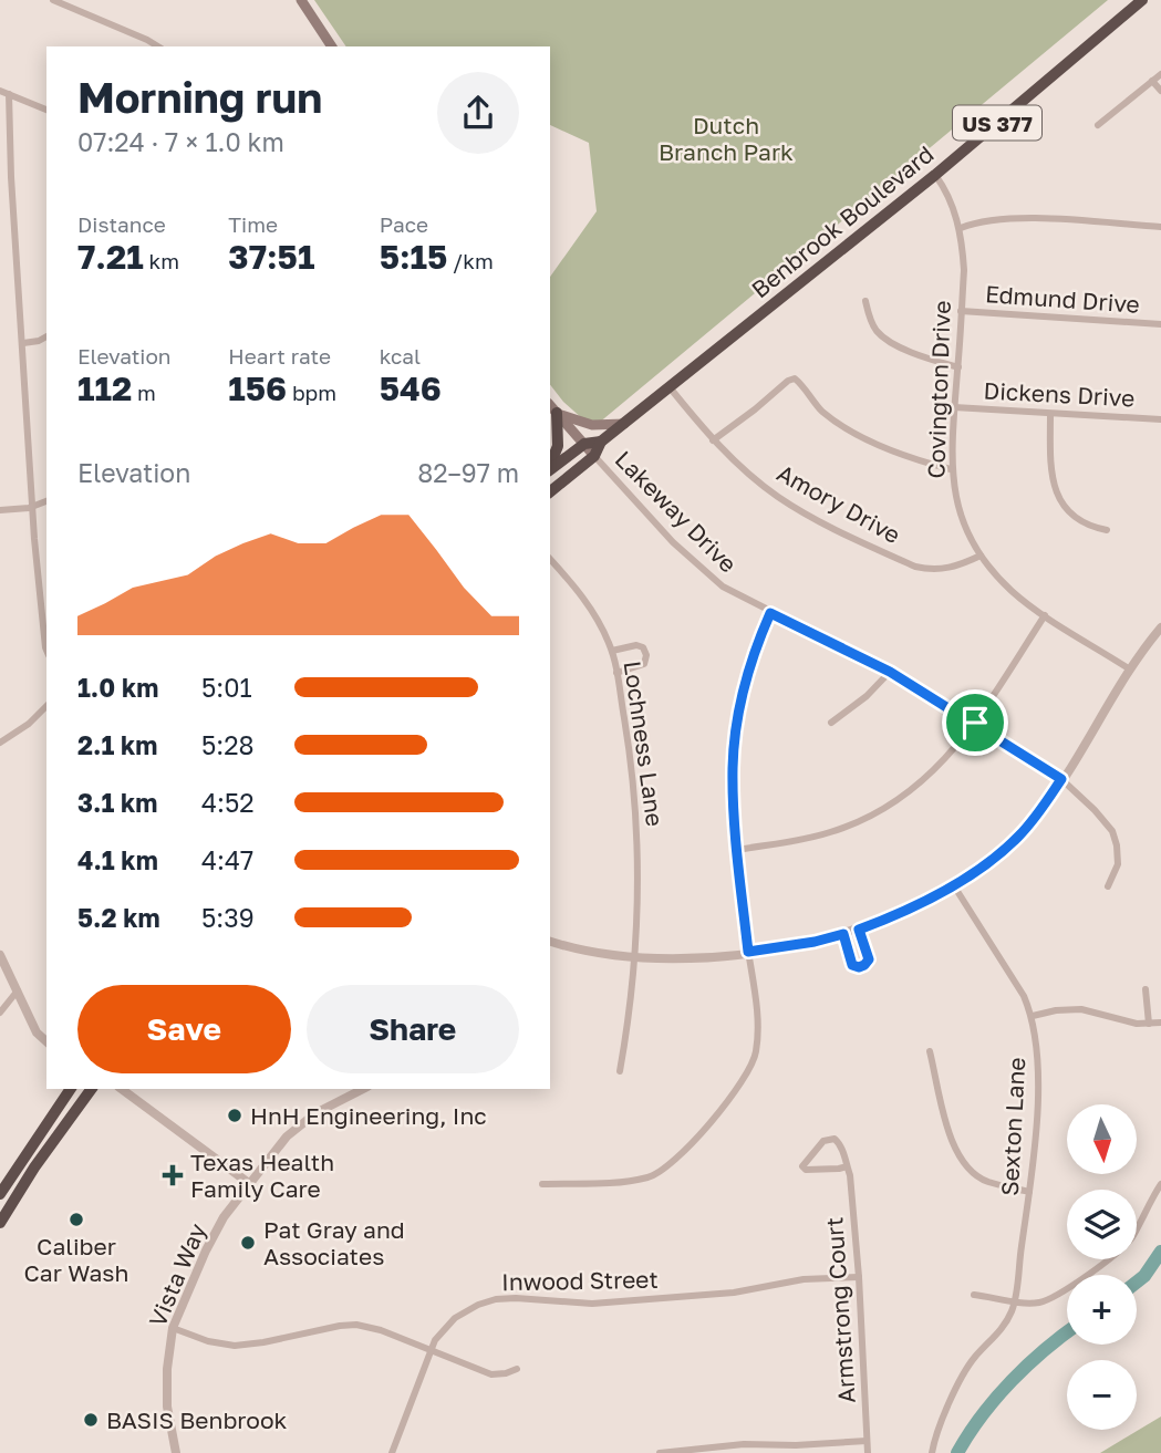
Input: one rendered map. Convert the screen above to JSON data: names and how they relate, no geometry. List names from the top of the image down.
{
  "streets": {
    "highway": ["US 377", "Benbrook Boulevard"],
    "street": [
      "Edmund Drive",
      "Covington Drive",
      "Dickens Drive",
      "Amory Drive",
      "Lakeway Drive",
      "Lochness Lane",
      "Sexton Lane",
      "Vista Way",
      "Inwood Street",
      "Armstrong Court"
    ]
  },
  "crossings": [
    ["Benbrook Boulevard", "Covington Drive"],
    ["Benbrook Boulevard", "Amory Drive"],
    ["Edmund Drive", "Covington Drive"],
    ["Covington Drive", "Dickens Drive"],
    ["Covington Drive", "Amory Drive"],
    ["Inwood Street", "Armstrong Court"]
  ],
  "parks": ["Dutch Branch Park"],
  "places": {
    "other": [
      "HnH Engineering, Inc",
      "Caliber Car Wash",
      "Pat Gray and Associates",
      "BASIS Benbrook"
    ],
    "health": ["Texas Health Family Care"]
  },
  "north": "bottom",
  "page": {
    "heading": ["Morning run", "07:24 · 7 × 1.0 km"],
    "stats": [
      ["Distance", "7.21 km"],
      ["Time", "37:51"],
      ["Pace", "5:15 /km"],
      ["Elevation", "112 m"],
      ["Heart rate", "156 bpm"],
      ["kcal", "546"]
    ],
    "chart": ["Elevation", "82–97 m"],
    "list": [
      {
        "name": "1.0 km",
        "note": "5:01"
      },
      {
        "name": "2.1 km",
        "note": "5:28"
      },
      {
        "name": "3.1 km",
        "note": "4:52"
      },
      {
        "name": "4.1 km",
        "note": "4:47"
      },
      {
        "name": "5.2 km",
        "note": "5:39"
      }
    ],
    "buttons": ["Save", "Share"],
    "map_buttons": ["+", "−"]
  }
}
